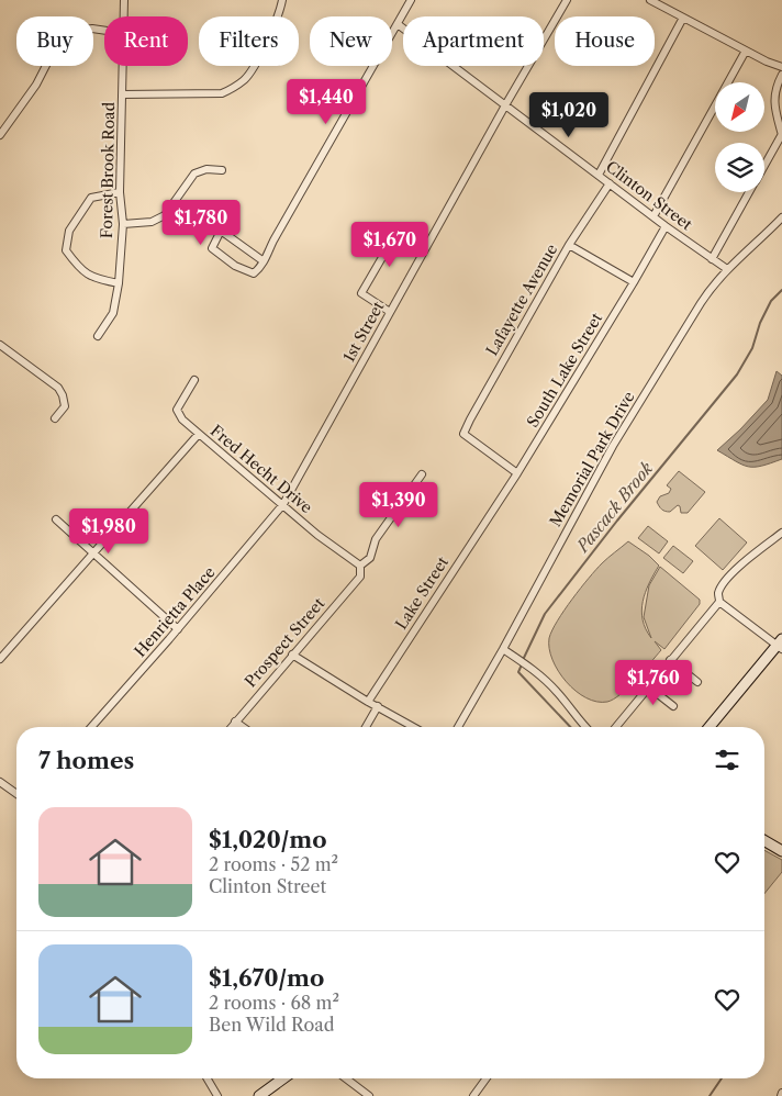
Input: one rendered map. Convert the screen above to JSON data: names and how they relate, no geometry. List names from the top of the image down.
{
  "streets": {
    "street": [
      "Forest Brook Road",
      "Clinton Street",
      "Lafayette Avenue",
      "1st Street",
      "South Lake Street",
      "Memorial Park Drive",
      "Fred Hecht Drive",
      "Lake Street",
      "Henrietta Place",
      "Prospect Street"
    ]
  },
  "crossings": [
    ["Clinton Street", "Lafayette Avenue"],
    ["Clinton Street", "1st Street"],
    ["Clinton Street", "Memorial Park Drive"],
    ["Lafayette Avenue", "South Lake Street"],
    ["Lafayette Avenue", "Lake Street"],
    ["1st Street", "Fred Hecht Drive"],
    ["1st Street", "Henrietta Place"],
    ["South Lake Street", "Lake Street"],
    ["Fred Hecht Drive", "Henrietta Place"],
    ["Fred Hecht Drive", "Prospect Street"]
  ],
  "water": ["Pascack Brook"],
  "north": "bottom left",
  "page": {
    "chip": [
      "Buy",
      "Rent",
      "Filters",
      "New",
      "Apartment",
      "House"
    ],
    "price": [
      "$1,440",
      "$1,020",
      "$1,780",
      "$1,670",
      "$1,390",
      "$1,980",
      "$1,760"
    ],
    "heading": "7 homes",
    "list": [
      {
        "name": "$1,020/mo",
        "note": "2 rooms · 52 m² · Clinton Street"
      },
      {
        "name": "$1,670/mo",
        "note": "2 rooms · 68 m² · Ben Wild Road"
      }
    ]
  }
}
